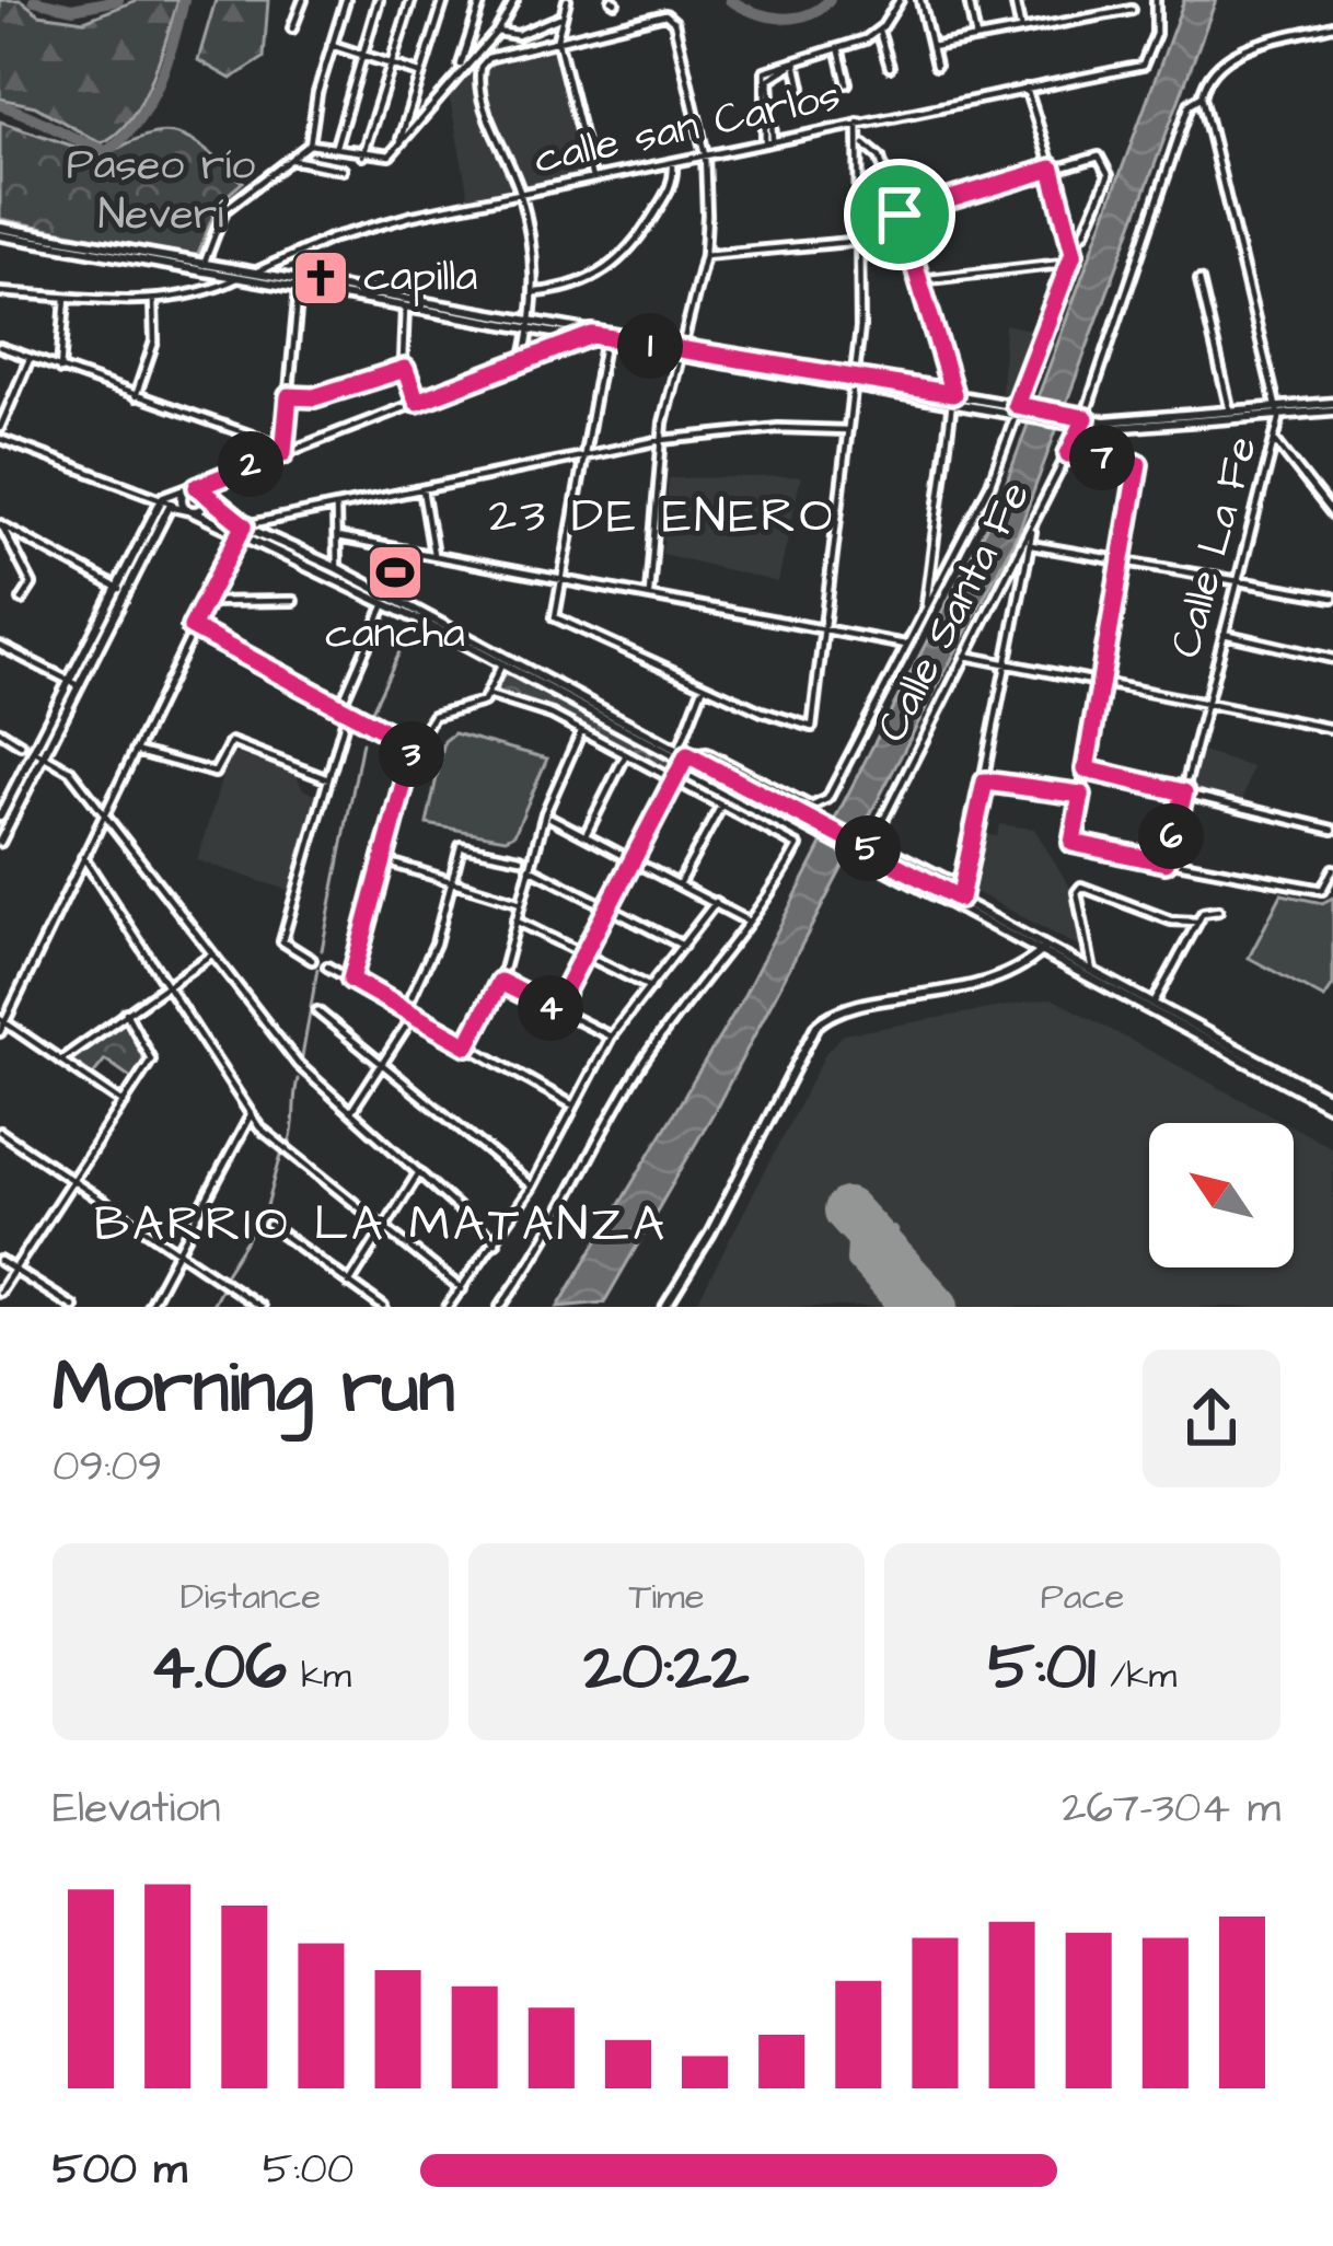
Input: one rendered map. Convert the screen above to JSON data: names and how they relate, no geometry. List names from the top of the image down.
{
  "streets": {
    "street": ["calle san Carlos", "Calle La Fe", "Calle Santa Fe"]
  },
  "crossings": [
    ["Calle La Fe", "Calle Santa Fe"]
  ],
  "districts": ["23 DE ENERO", "BARRIO LA MATANZA"],
  "parks": ["Paseo río Neverí"],
  "places": {
    "church": ["capilla"],
    "sports": ["cancha"]
  },
  "north": "top left",
  "page": {
    "pins": [
      "1",
      "7",
      "2",
      "3",
      "6",
      "5",
      "4"
    ],
    "heading": ["Morning run", "09:09"],
    "stats": [
      ["Distance", "4.06 km"],
      ["Time", "20:22"],
      ["Pace", "5:01 /km"]
    ],
    "chart": ["Elevation", "267–304 m"],
    "list": [
      {
        "name": "500 m",
        "note": "5:00"
      }
    ]
  }
}
